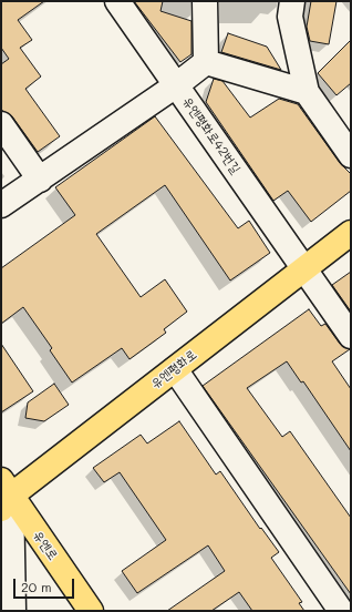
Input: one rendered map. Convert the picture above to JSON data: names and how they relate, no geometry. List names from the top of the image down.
{
  "streets": {
    "main road": ["유엔평화로", "유엔로"],
    "street": ["유엔평화로42번길"]
  },
  "crossings": [
    ["유엔평화로42번길", "유엔평화로"],
    ["유엔평화로", "유엔로"]
  ],
  "scale_bar": "20 m"
}
